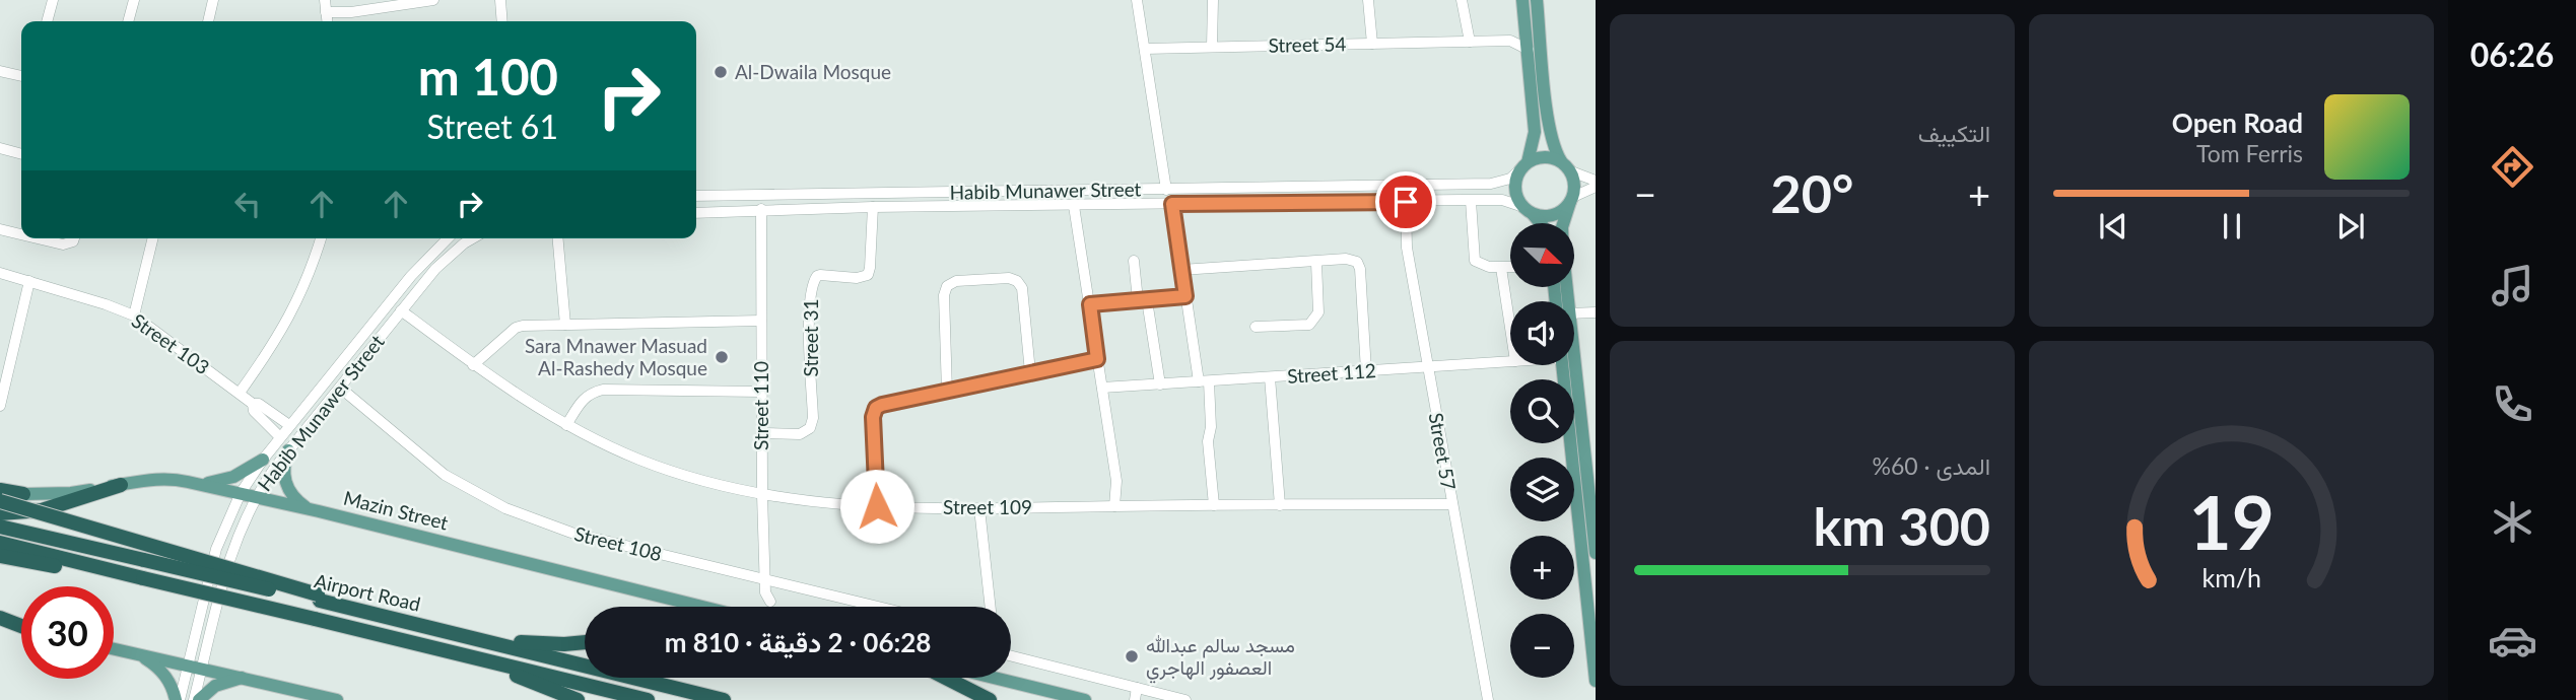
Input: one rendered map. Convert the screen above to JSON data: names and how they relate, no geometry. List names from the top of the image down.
{
  "streets": {
    "highway": ["Airport Road"],
    "main road": ["Mazin Street"],
    "street": [
      "Street 54",
      "Habib Munawer Street",
      "Street 31",
      "Street 103",
      "Street 112",
      "Street 110",
      "Street 57",
      "Street 109",
      "Street 108"
    ]
  },
  "crossings": [
    ["Habib Munawer Street", "Street 31"],
    ["Habib Munawer Street", "Street 103"],
    ["Habib Munawer Street", "Street 110"],
    ["Habib Munawer Street", "Street 57"],
    ["Habib Munawer Street", "Street 109"],
    ["Habib Munawer Street", "Mazin Street"],
    ["Habib Munawer Street", "Street 108"],
    ["Street 31", "Street 110"],
    ["Street 112", "Street 57"],
    ["Street 110", "Street 109"],
    ["Street 110", "Street 108"],
    ["Street 57", "Street 109"]
  ],
  "places": ["Al-Dwaila Mosque", "Sara Mnawer Masuad Al-Rashedy Mosque", "مسجد سالم عبدالله العصفور الهاجري"],
  "north": "bottom right",
  "page": {
    "tabs": "06:26",
    "tile": [
      "التكييف",
      ["المدى · 60%", "300 km"]
    ],
    "turn": ["100 m", "Street 61"],
    "song": ["Open Road", "Tom Ferris"],
    "heat": ["−", "20°", "+"],
    "map_buttons": ["+", "−"],
    "limit": "30",
    "trip": "06:28 · 2 دقيقة · 810 m",
    "gauge": ["19", "km/h"]
  }
}
